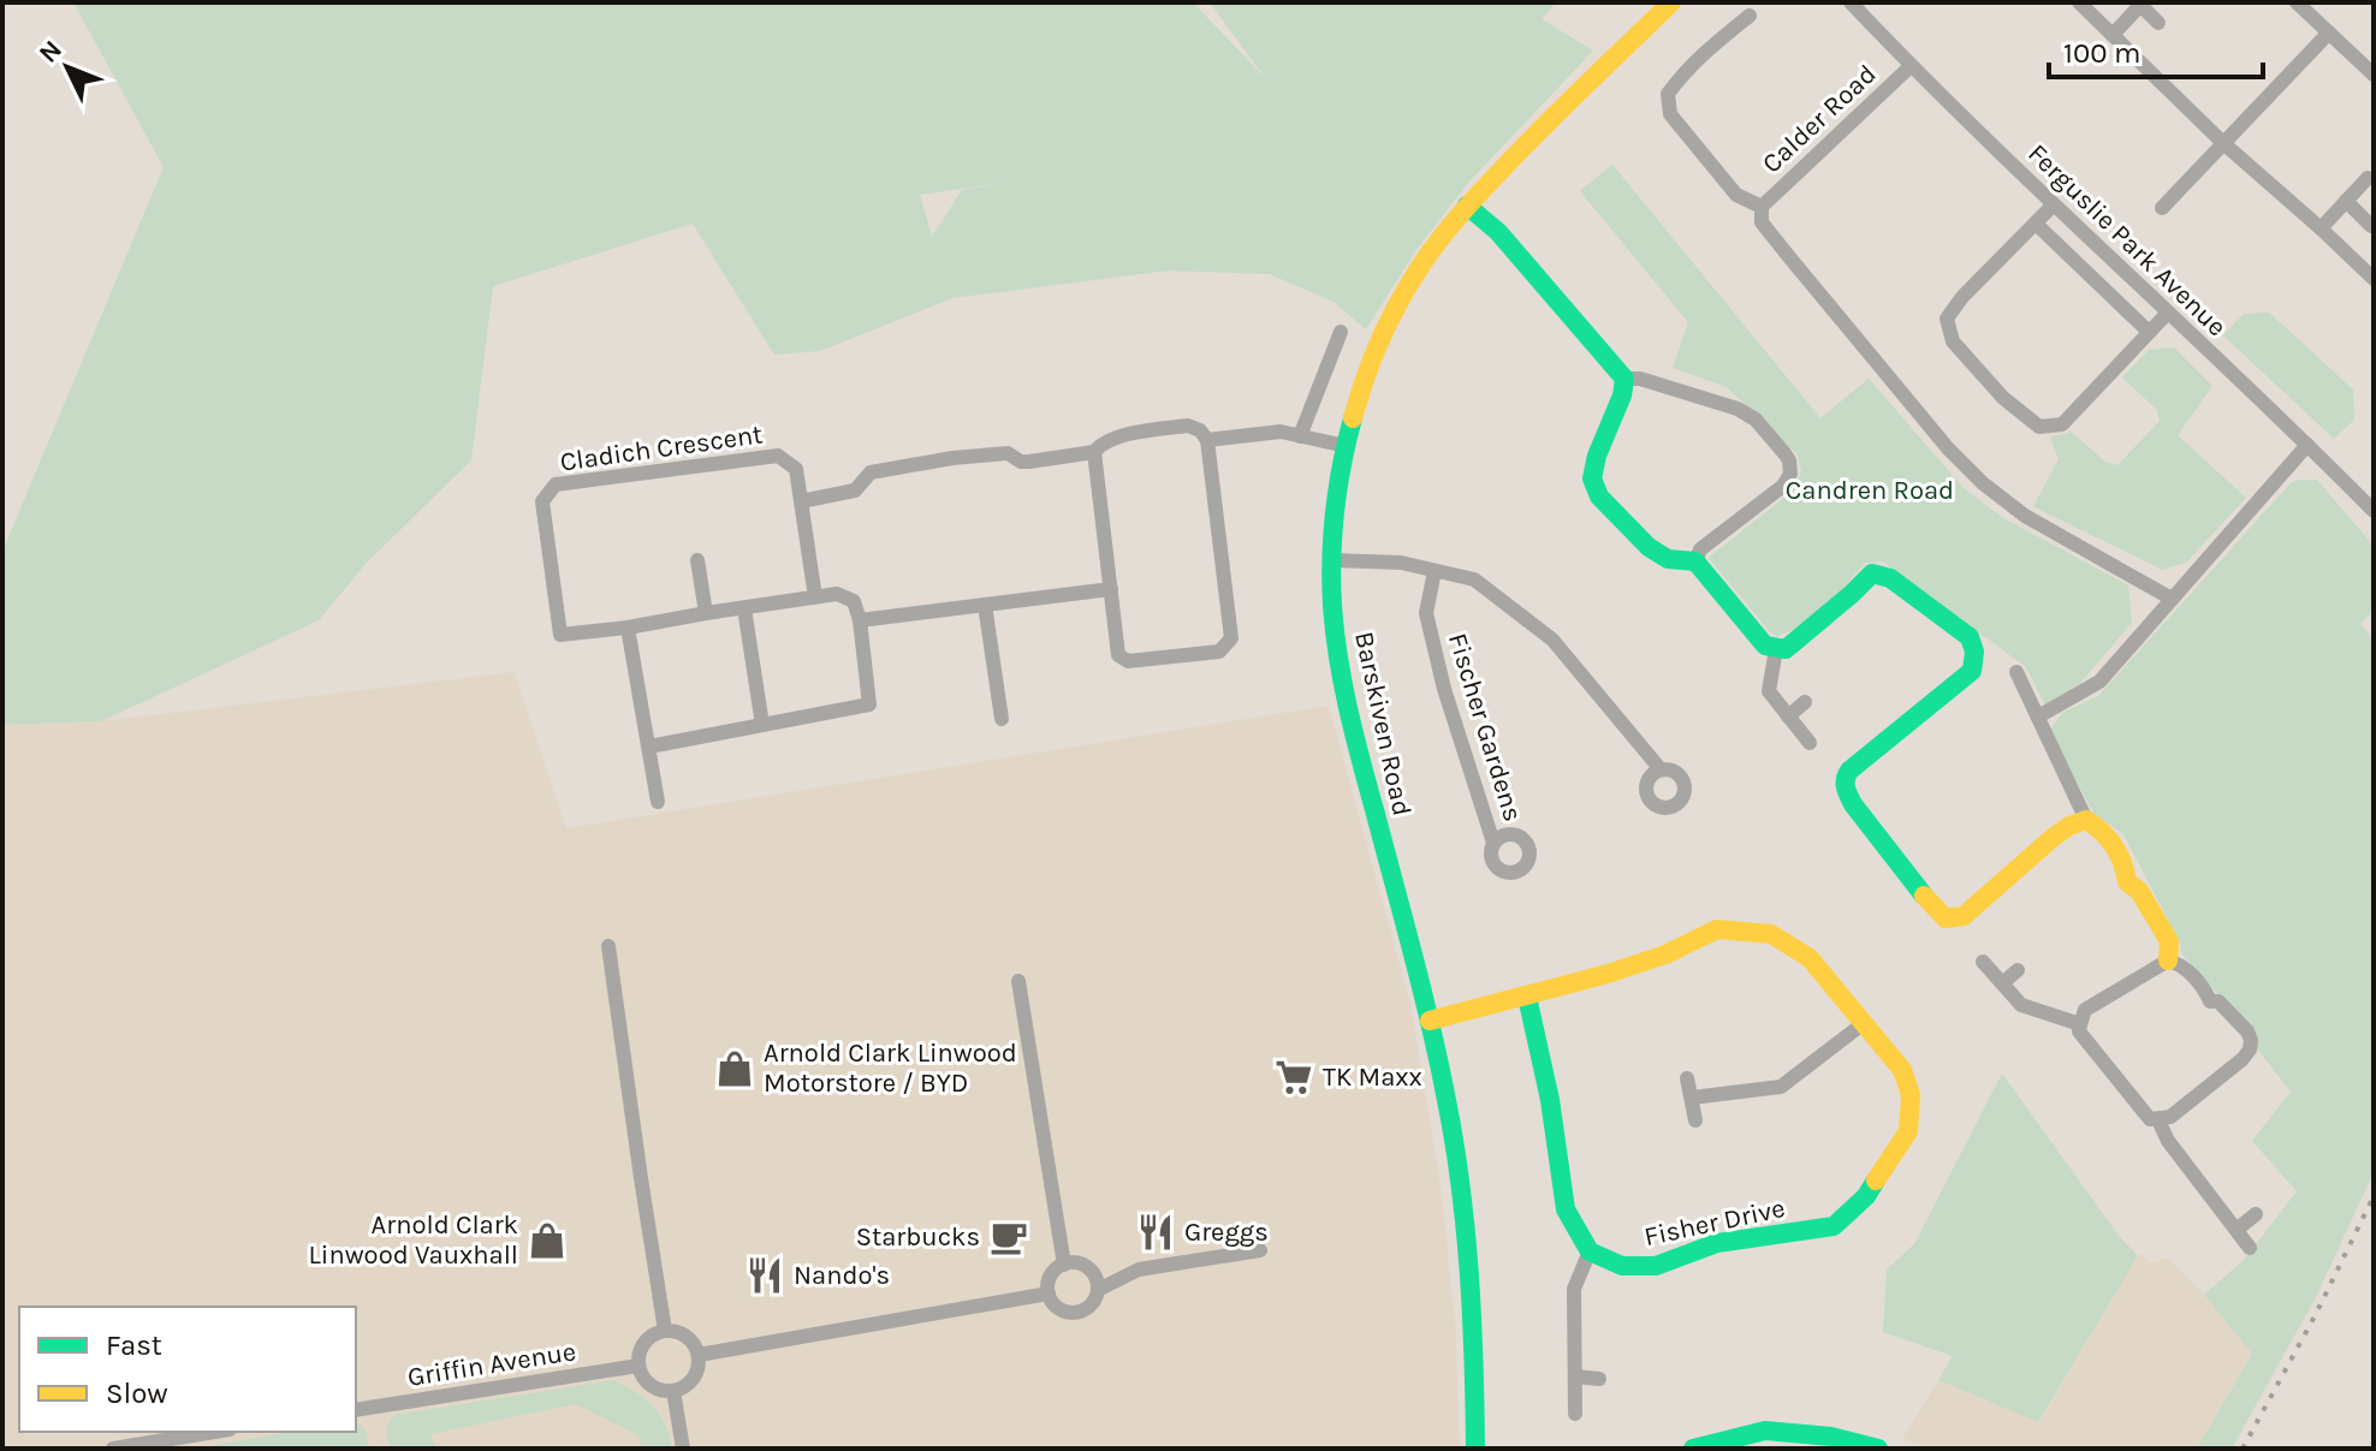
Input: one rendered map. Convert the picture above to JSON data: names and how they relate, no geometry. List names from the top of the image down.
{
  "streets": {
    "street": [
      "Calder Road",
      "Ferguslie Park Avenue",
      "Cladich Crescent",
      "Barskiven Road",
      "Fischer Gardens",
      "Fisher Drive",
      "Griffin Avenue"
    ]
  },
  "crossings": [
    ["Calder Road", "Ferguslie Park Avenue"],
    ["Barskiven Road", "Fisher Drive"]
  ],
  "parks": ["Candren Road"],
  "places": {
    "shop": ["Arnold Clark Linwood Motorstore / BYD", "Arnold Clark Linwood Vauxhall"],
    "supermarket": ["TK Maxx"],
    "restaurant": ["Greggs", "Nando's"],
    "cafe": ["Starbucks"]
  },
  "legend": ["Fast", "Slow"],
  "scale_bar": "100 m",
  "north": "top left"
}
